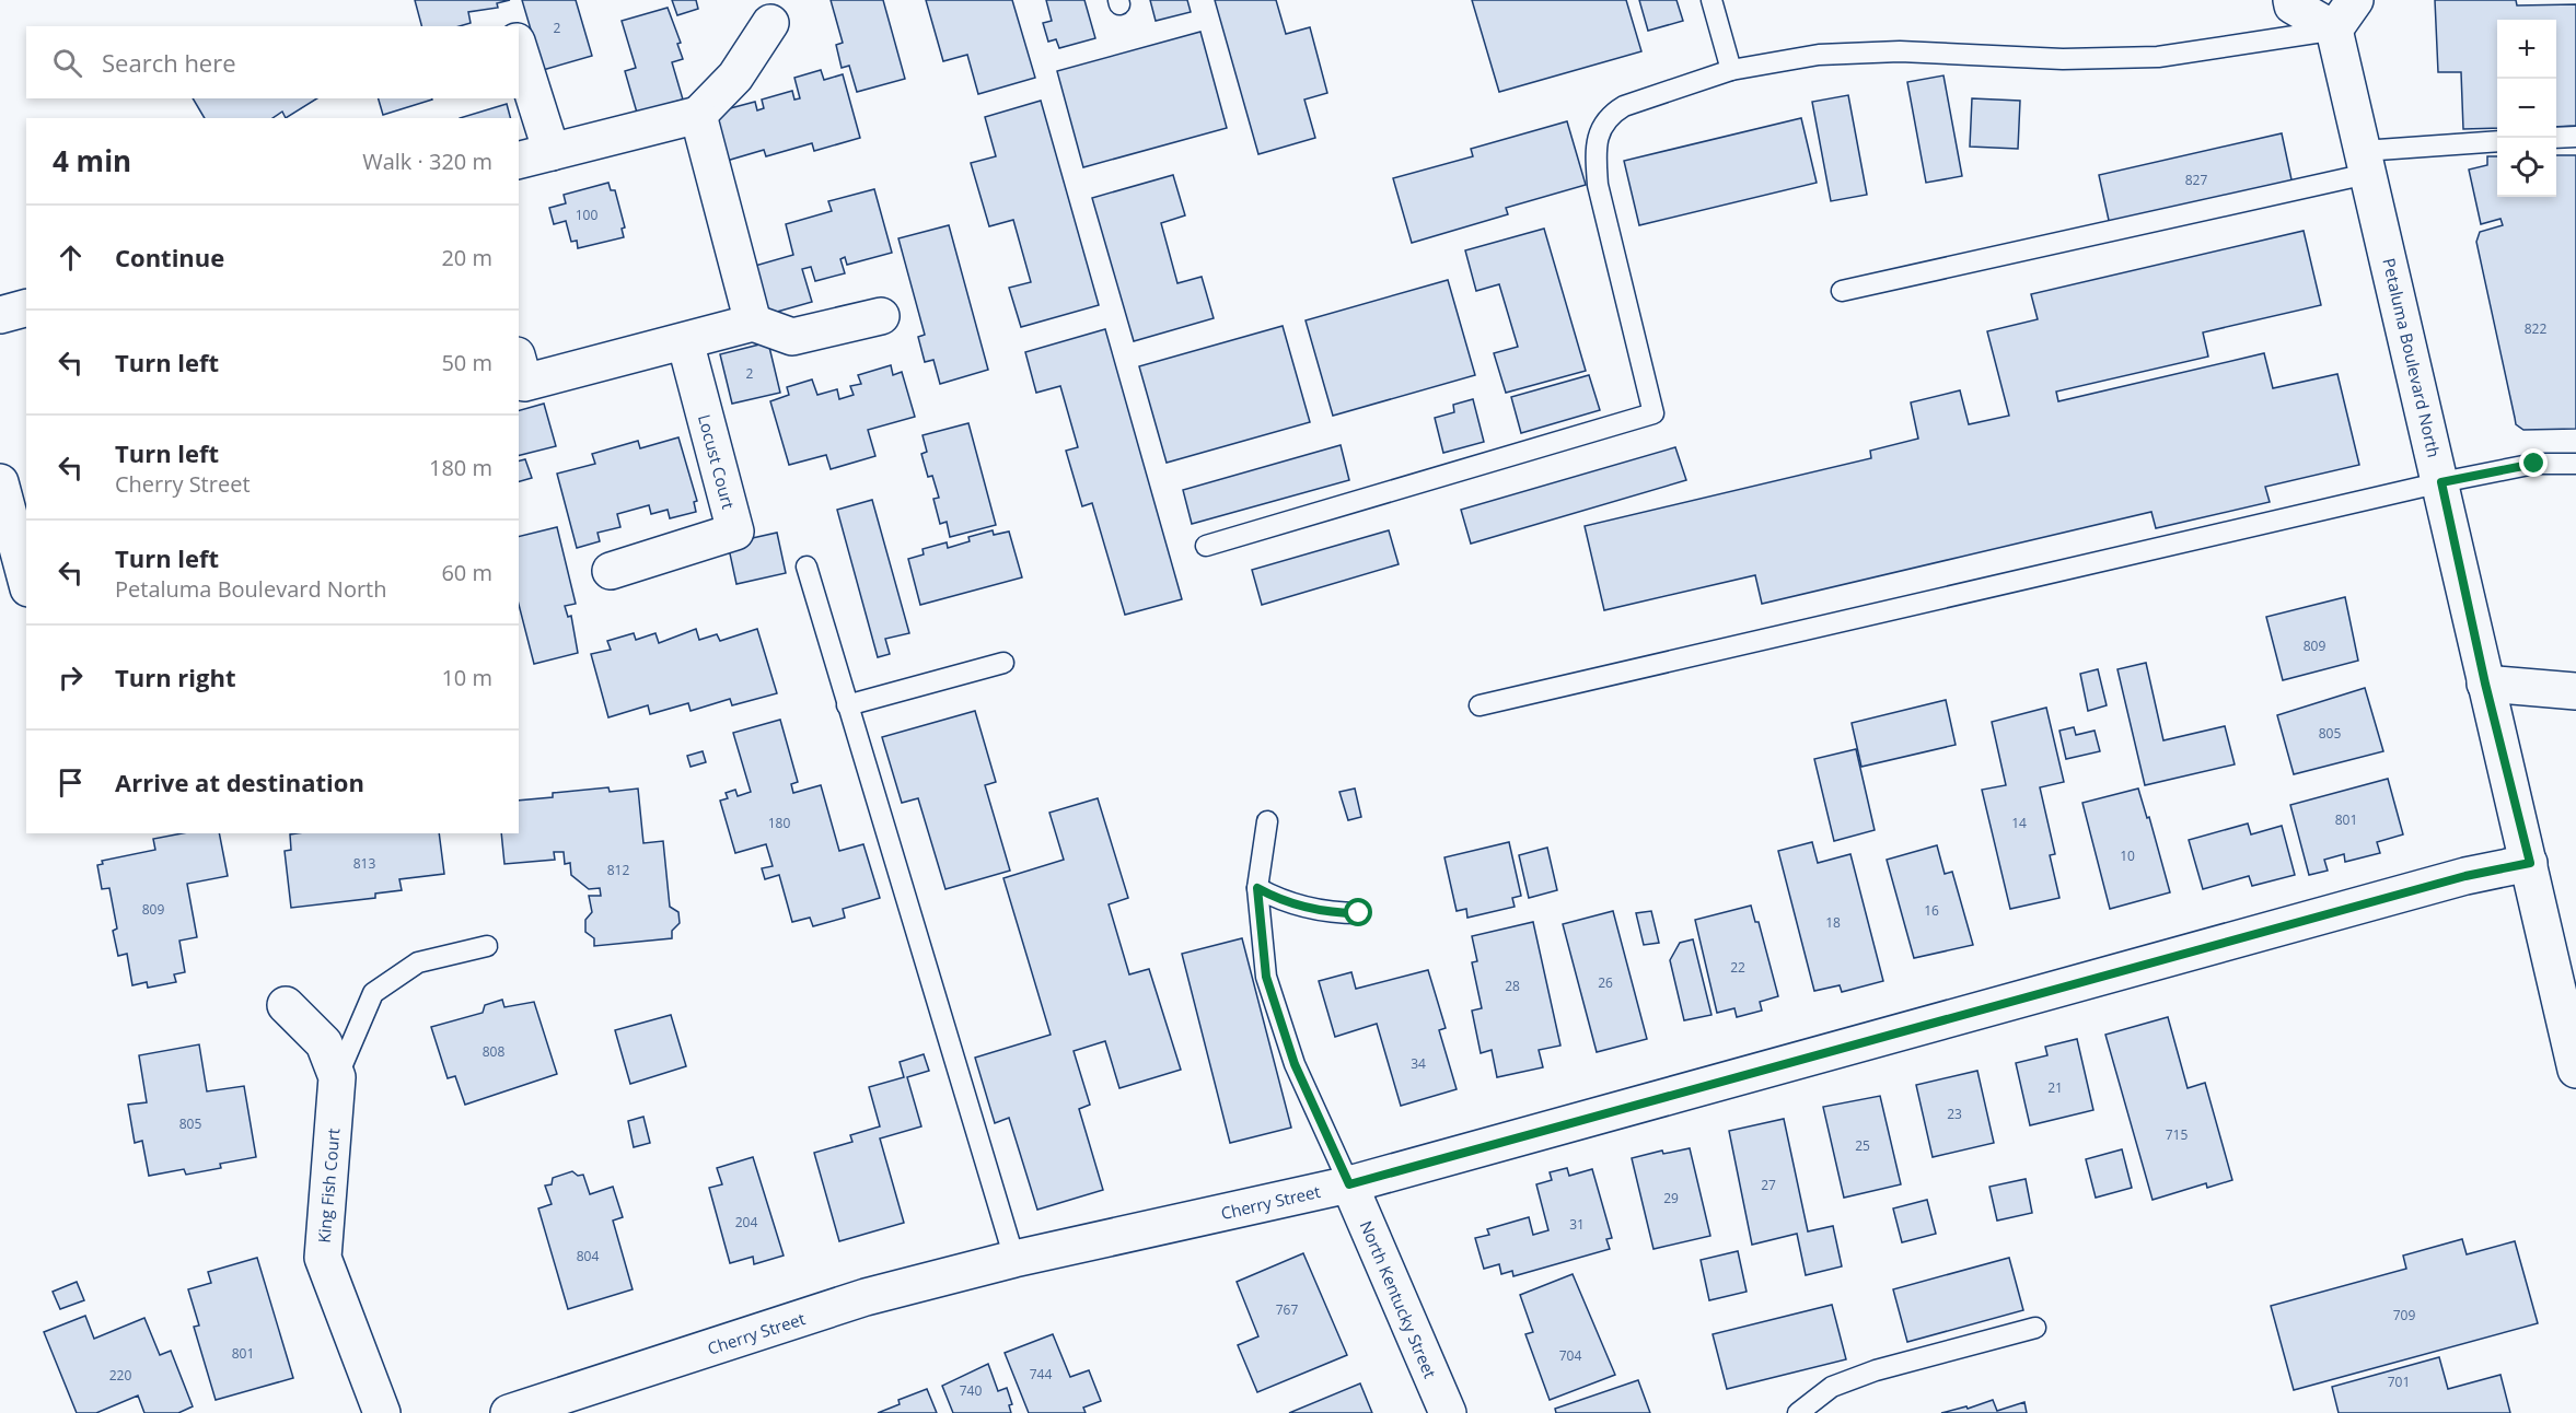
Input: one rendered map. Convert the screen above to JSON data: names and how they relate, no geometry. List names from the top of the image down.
{
  "streets": {
    "street": [
      "Petaluma Boulevard North",
      "Locust Court",
      "King Fish Court",
      "Cherry Street",
      "North Kentucky Street"
    ]
  },
  "crossings": [
    ["Petaluma Boulevard North", "Cherry Street"],
    ["Cherry Street", "North Kentucky Street"]
  ],
  "house_numbers": [
    "2",
    "827",
    "100",
    "822",
    "2",
    "809",
    "805",
    "801",
    "180",
    "14",
    "10",
    "813",
    "812",
    "809",
    "16",
    "18",
    "22",
    "26",
    "28",
    "808",
    "34",
    "21",
    "23",
    "805",
    "715",
    "25",
    "27",
    "29",
    "204",
    "31",
    "804",
    "767",
    "709",
    "801",
    "704",
    "744",
    "220",
    "701",
    "740"
  ],
  "page": {
    "map_buttons": ["+", "−"],
    "search": "Search here",
    "heading": ["4 min", "Walk · 320 m"],
    "list": [
      ["Continue", "20 m"],
      ["Turn left", "50 m"],
      ["Turn left", "Cherry Street", "180 m"],
      ["Turn left", "Petaluma Boulevard North", "60 m"],
      ["Turn right", "10 m"],
      "Arrive at destination"
    ]
  }
}
